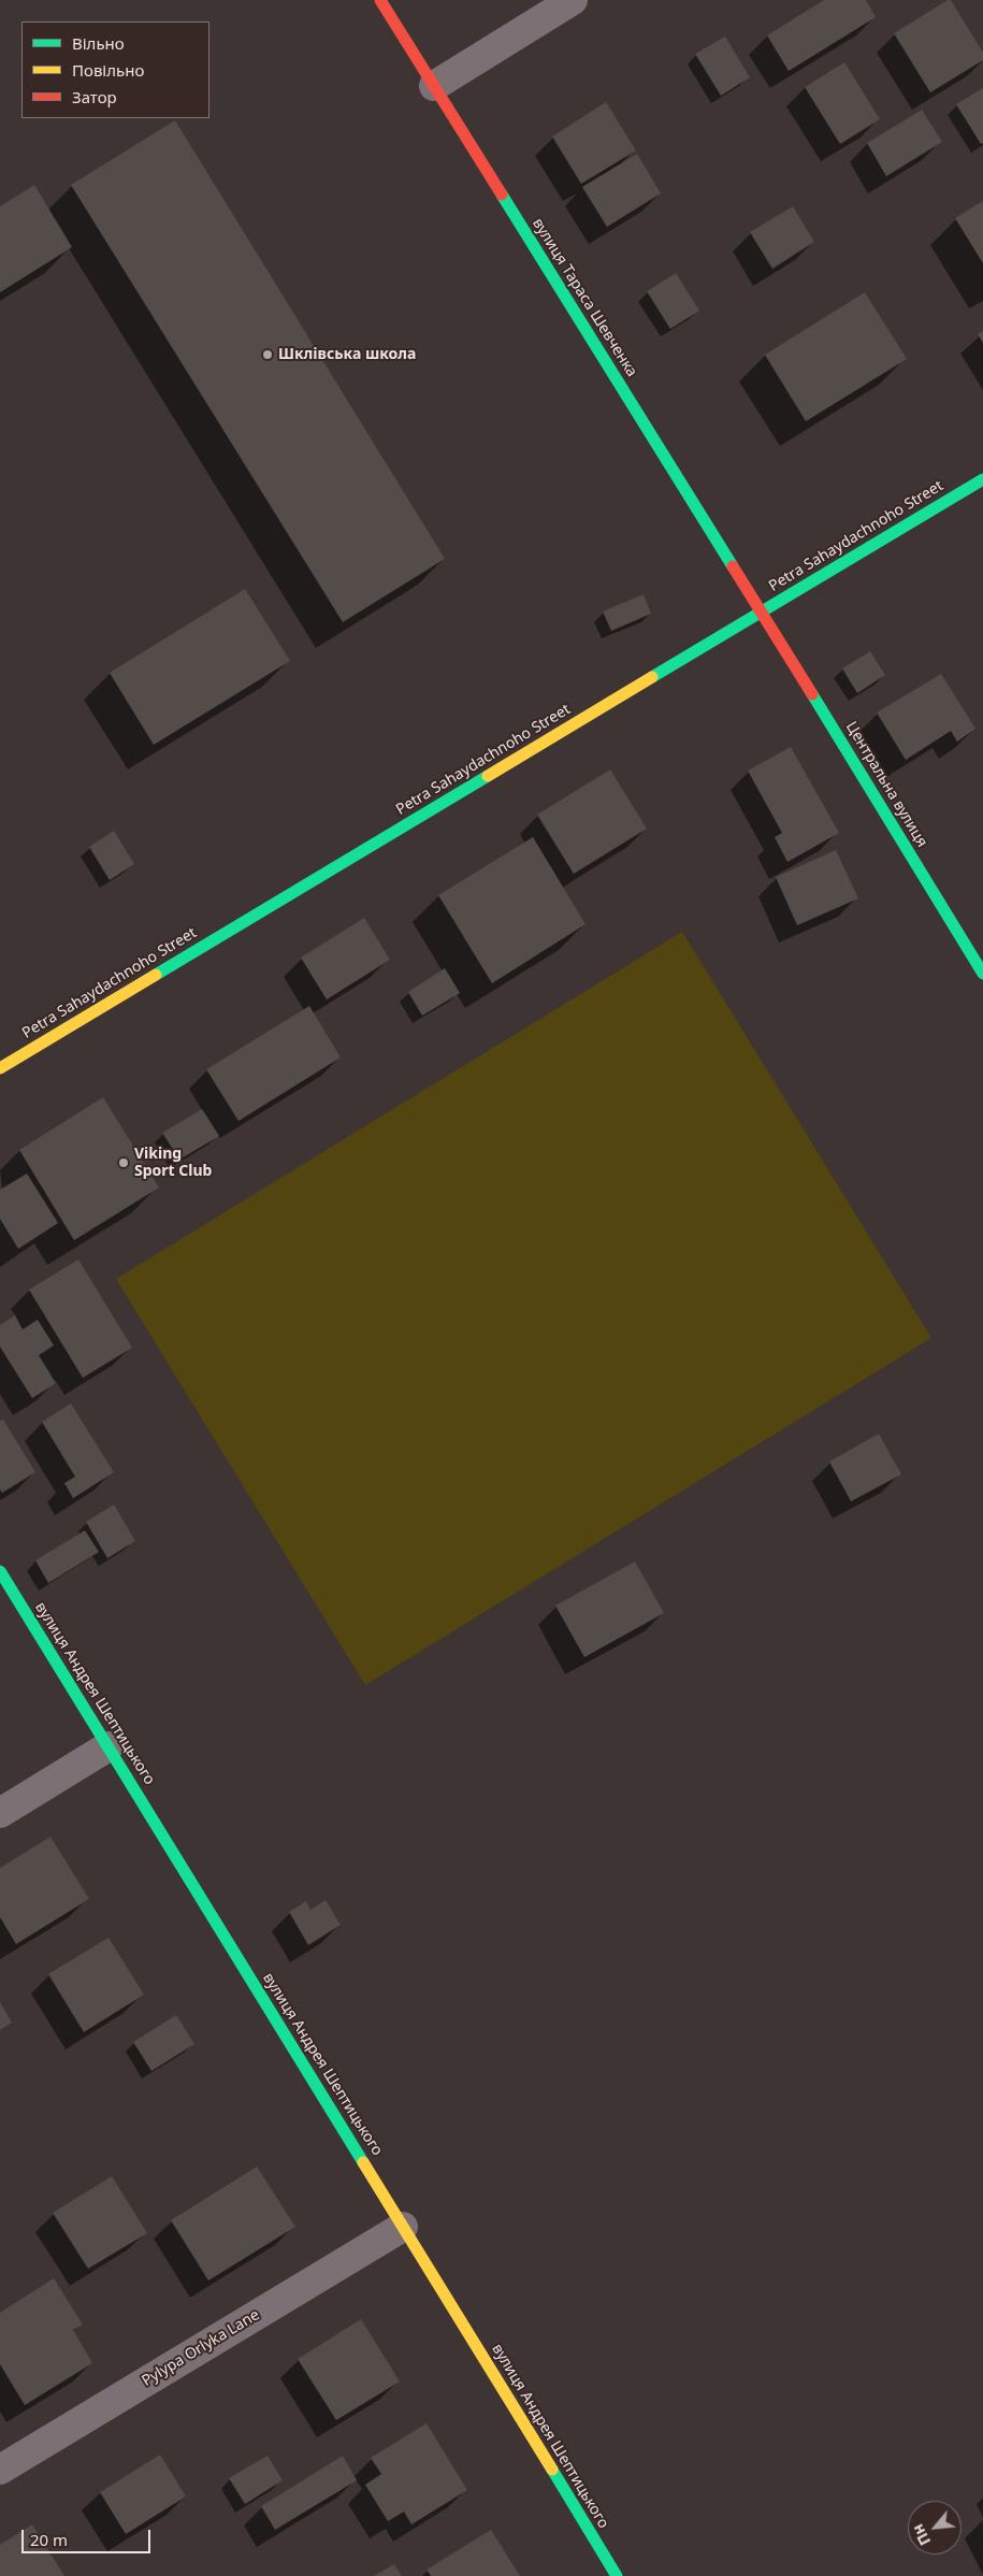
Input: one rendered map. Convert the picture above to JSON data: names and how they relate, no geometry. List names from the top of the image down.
{
  "streets": {
    "street": [
      "вулиця Тараса Шевченка",
      "Petra Sahaydachnoho Street",
      "Центральна вулиця",
      "вулиця Андрея Шептицького",
      "Pylypa Orlyka Lane"
    ]
  },
  "crossings": [
    ["вулиця Тараса Шевченка", "Petra Sahaydachnoho Street"],
    ["вулиця Тараса Шевченка", "Центральна вулиця"],
    ["Petra Sahaydachnoho Street", "Центральна вулиця"],
    ["вулиця Андрея Шептицького", "Pylypa Orlyka Lane"]
  ],
  "places": ["Шклівська школа", "Viking Sport Club"],
  "legend": ["Вільно", "Повільно", "Затор"],
  "scale_bar": "20 m",
  "north": "bottom left"
}
